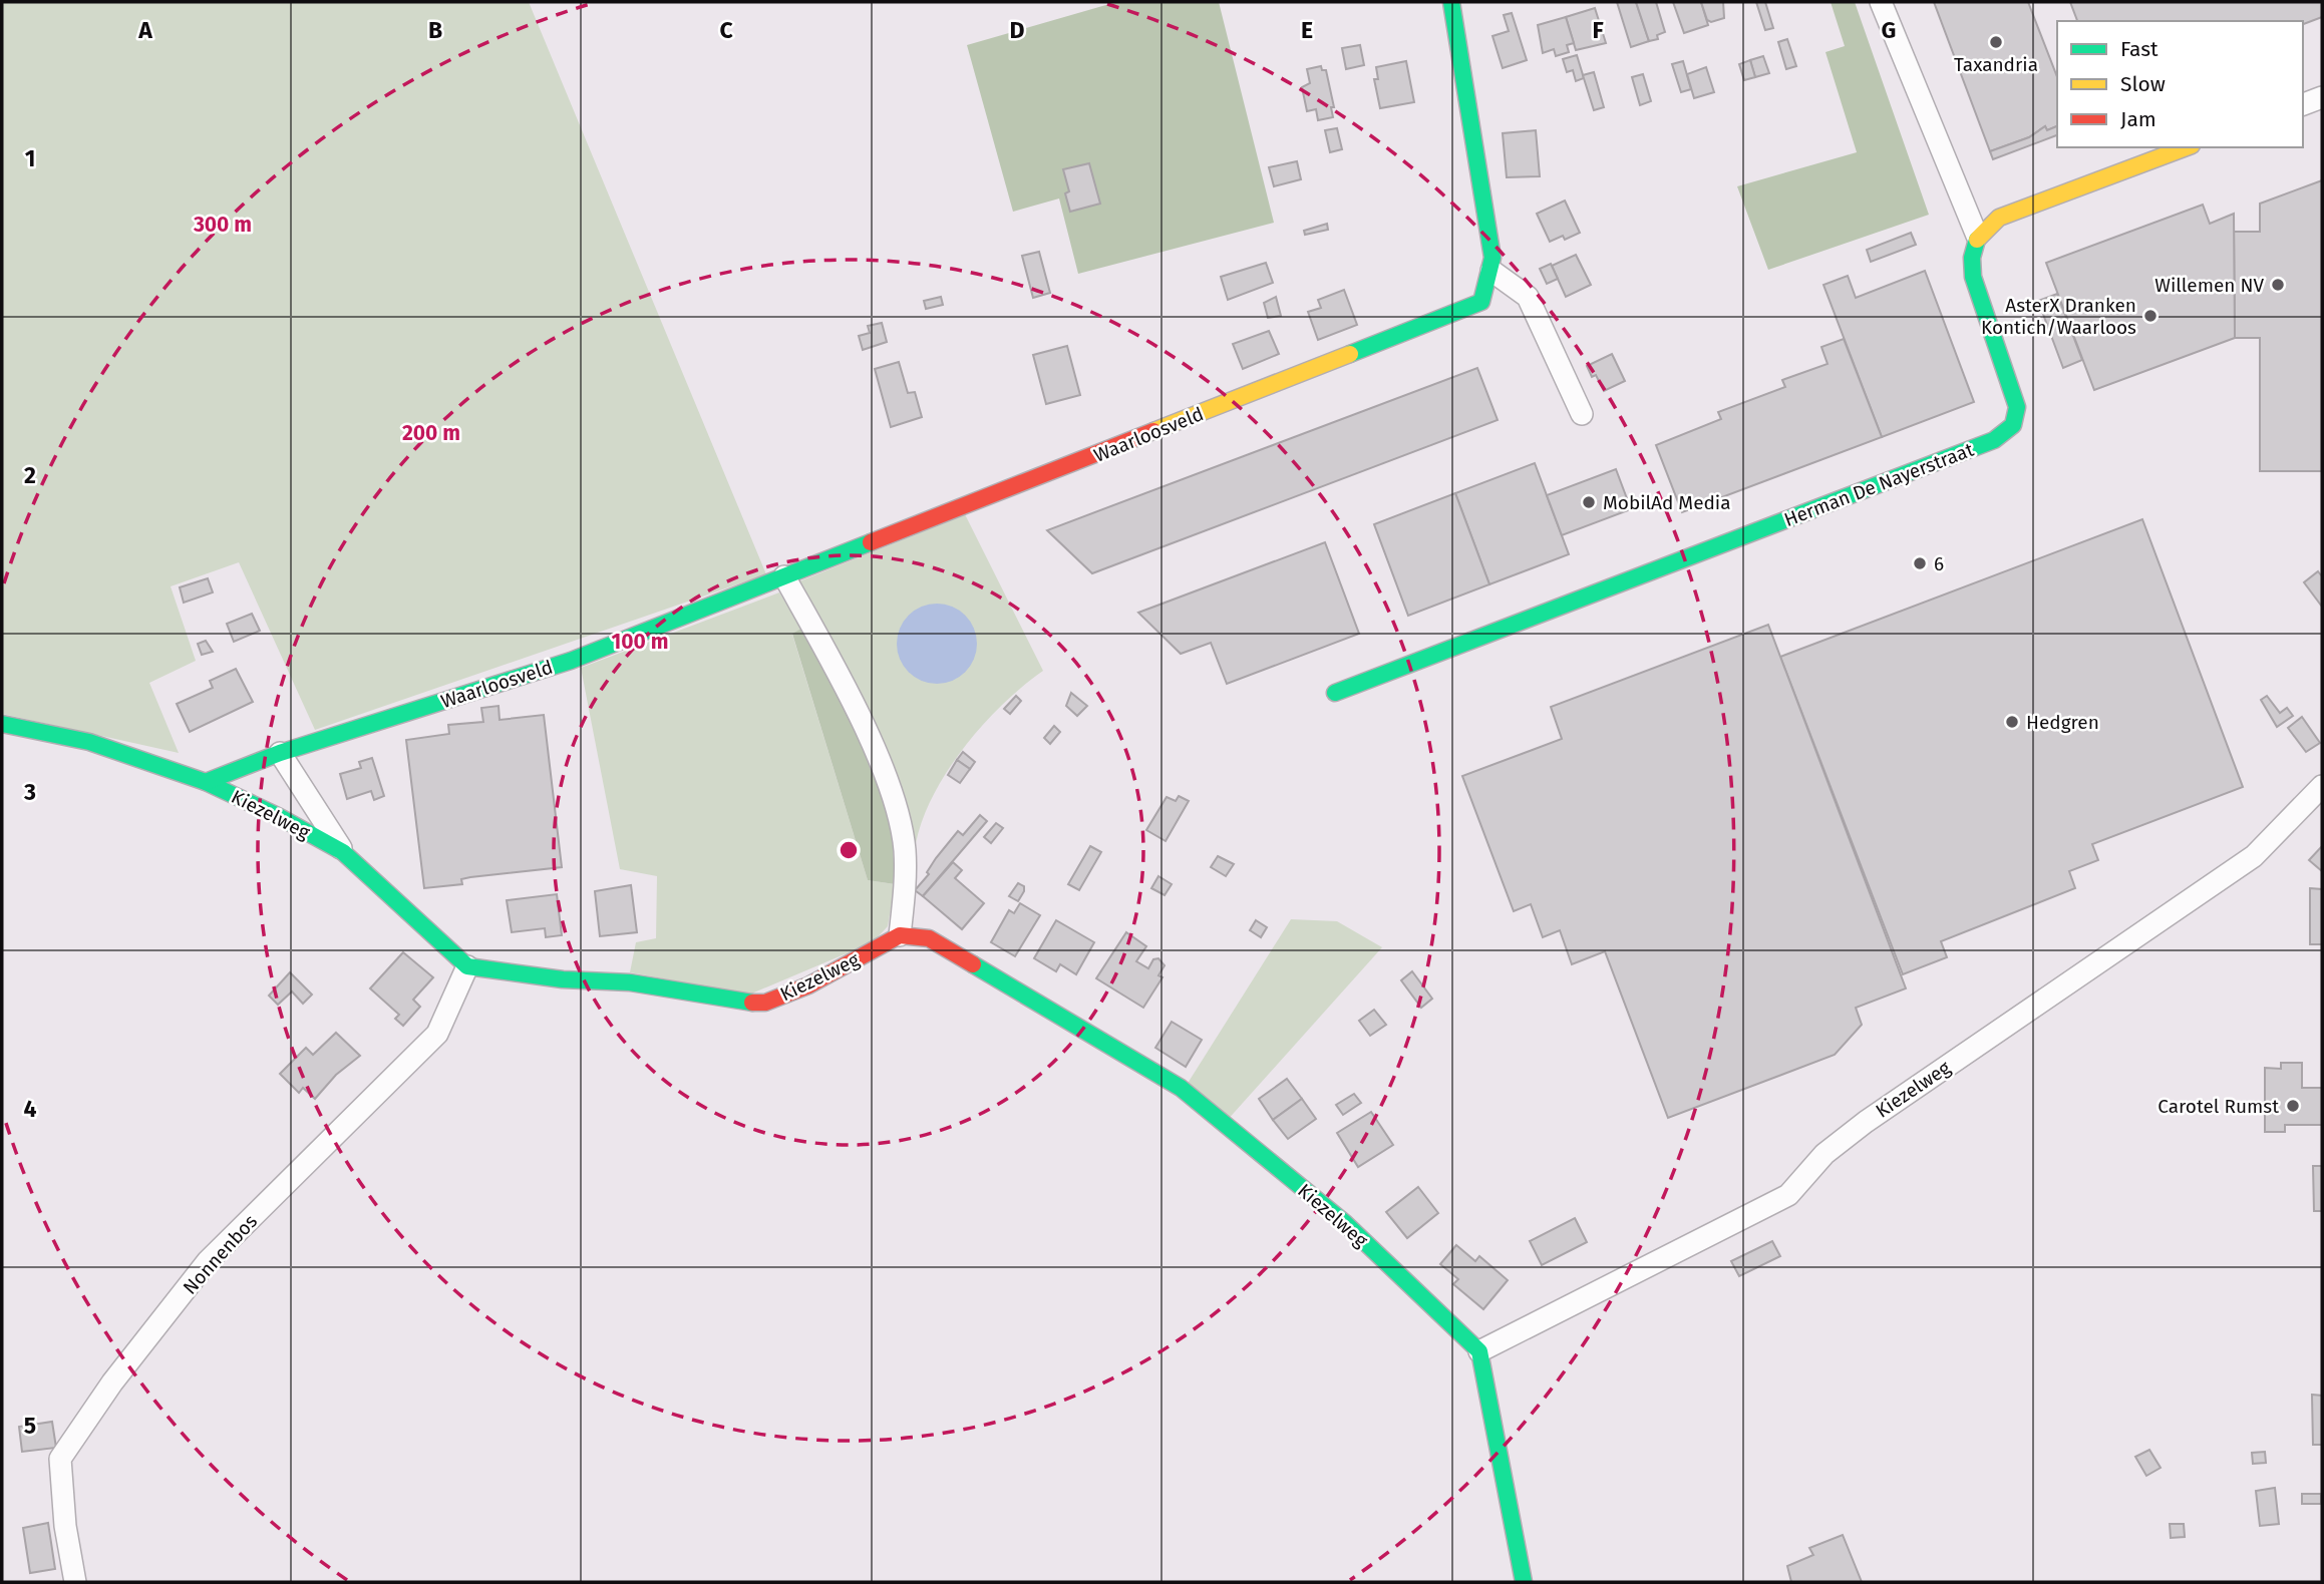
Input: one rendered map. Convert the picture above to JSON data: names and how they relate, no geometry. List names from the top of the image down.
{
  "streets": {
    "street": [
      "Waarloosveld",
      "Herman De Nayerstraat",
      "Kiezelweg",
      "Nonnenbos"
    ]
  },
  "crossings": [
    ["Waarloosveld", "Kiezelweg"],
    ["Kiezelweg", "Nonnenbos"]
  ],
  "places": [
    "Taxandria",
    "Willemen NV",
    "AsterX Dranken Kontich/Waarloos",
    "MobilAd Media",
    "6",
    "Hedgren",
    "Carotel Rumst"
  ],
  "legend": ["Fast", "Slow", "Jam"],
  "grid": {
    "columns": [
      "A",
      "B",
      "C",
      "D",
      "E",
      "F",
      "G"
    ],
    "rows": [
      "1",
      "2",
      "3",
      "4",
      "5"
    ]
  },
  "rings": ["300 m", "200 m", "100 m"]
}
